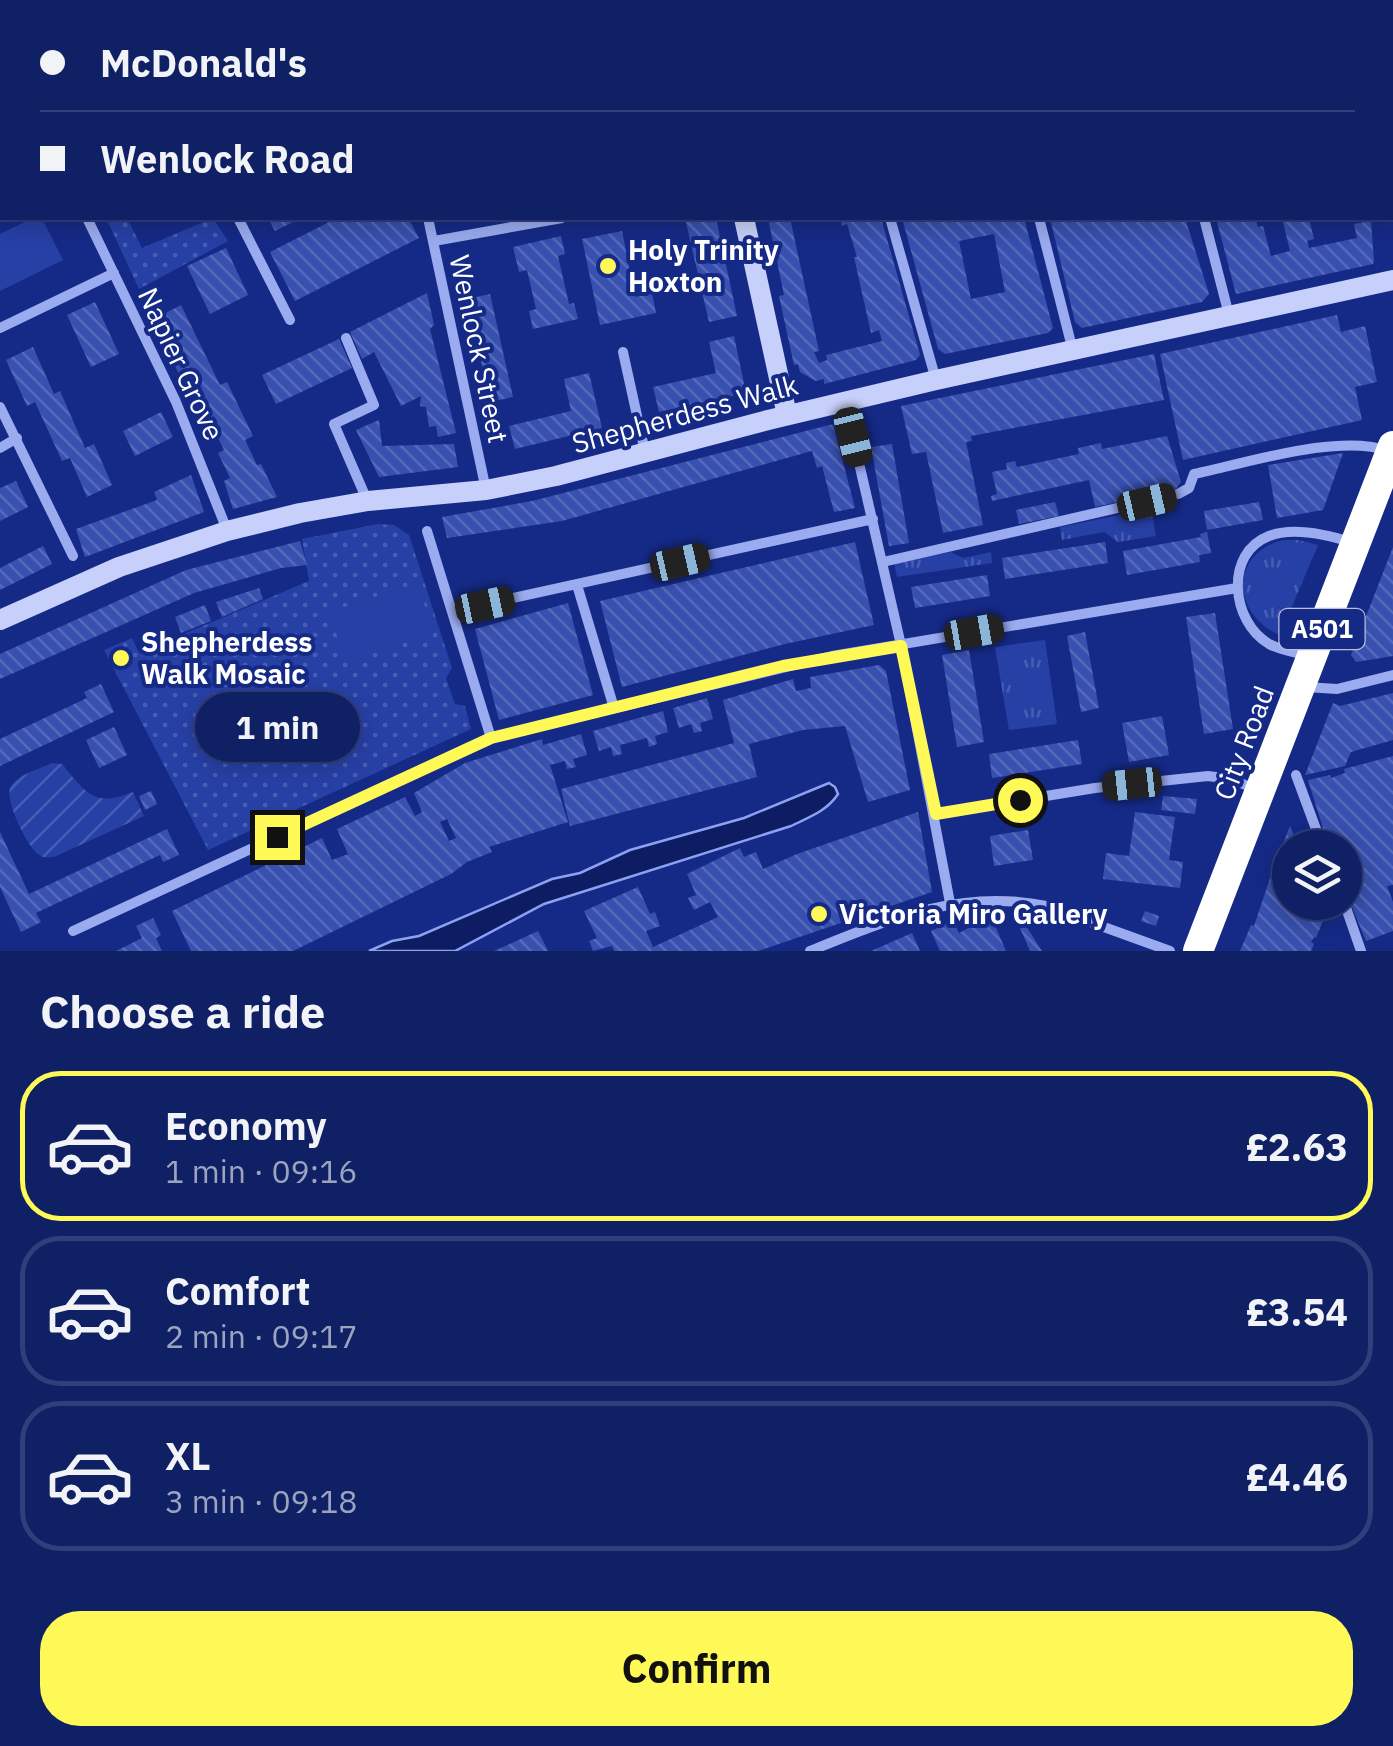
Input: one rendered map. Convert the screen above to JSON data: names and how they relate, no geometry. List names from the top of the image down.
{
  "streets": {
    "highway": ["A501", "City Road"],
    "main road": ["Shepherdess Walk"],
    "street": ["Wenlock Street", "Napier Grove"]
  },
  "crossings": [
    ["Wenlock Street", "Shepherdess Walk"],
    ["Napier Grove", "Shepherdess Walk"]
  ],
  "places": ["Holy Trinity Hoxton", "Shepherdess Walk Mosaic", "Victoria Miro Gallery"],
  "page": {
    "banner": ["McDonald's", "Wenlock Road"],
    "bubble": "1 min",
    "heading": "Choose a ride",
    "list": [
      {
        "name": "Economy",
        "note": "1 min · 09:16",
        "value": "£2.63"
      },
      {
        "name": "Comfort",
        "note": "2 min · 09:17",
        "value": "£3.54"
      },
      {
        "name": "XL",
        "note": "3 min · 09:18",
        "value": "£4.46"
      }
    ],
    "buttons": "Confirm"
  }
}
